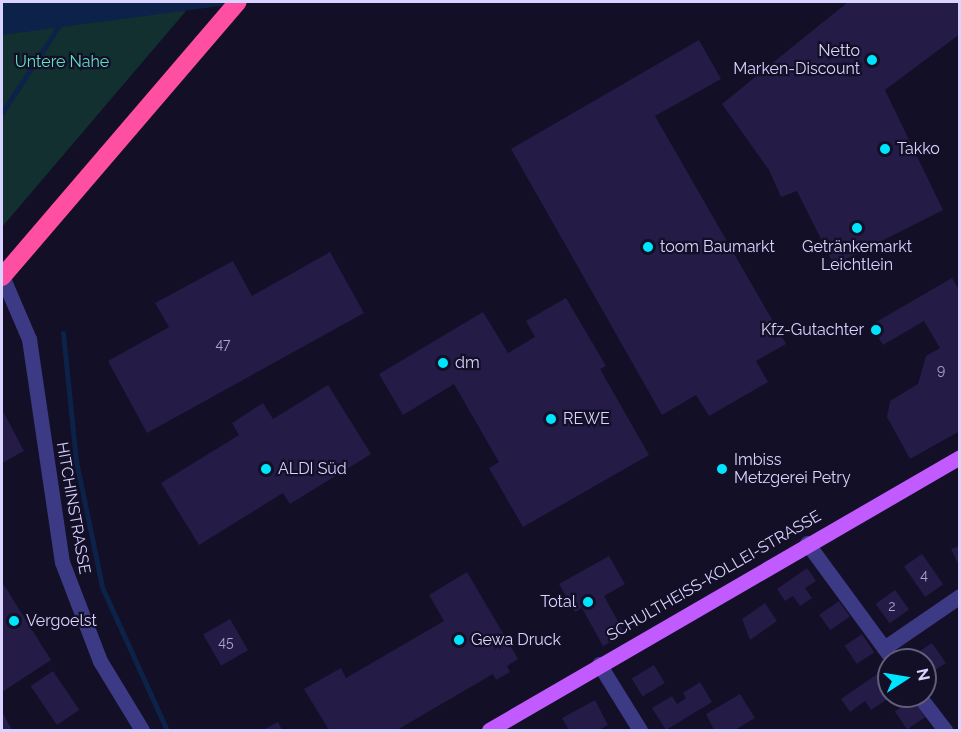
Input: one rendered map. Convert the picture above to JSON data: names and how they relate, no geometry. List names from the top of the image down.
{
  "streets": {
    "main road": ["SCHULTHEISS-KOLLEI-STRASSE"],
    "street": ["HITCHINSTRASSE"]
  },
  "parks": ["Untere Nahe"],
  "places": [
    "Netto Marken-Discount",
    "Takko",
    "Getränkemarkt Leichtlein",
    "toom Baumarkt",
    "Kfz-Gutachter",
    "dm",
    "REWE",
    "ALDI Süd",
    "Imbiss Metzgerei Petry",
    "Total",
    "Vergoelst",
    "Gewa Druck"
  ],
  "house_numbers": [
    "47",
    "9",
    "4",
    "2",
    "45"
  ],
  "north": "right"
}
